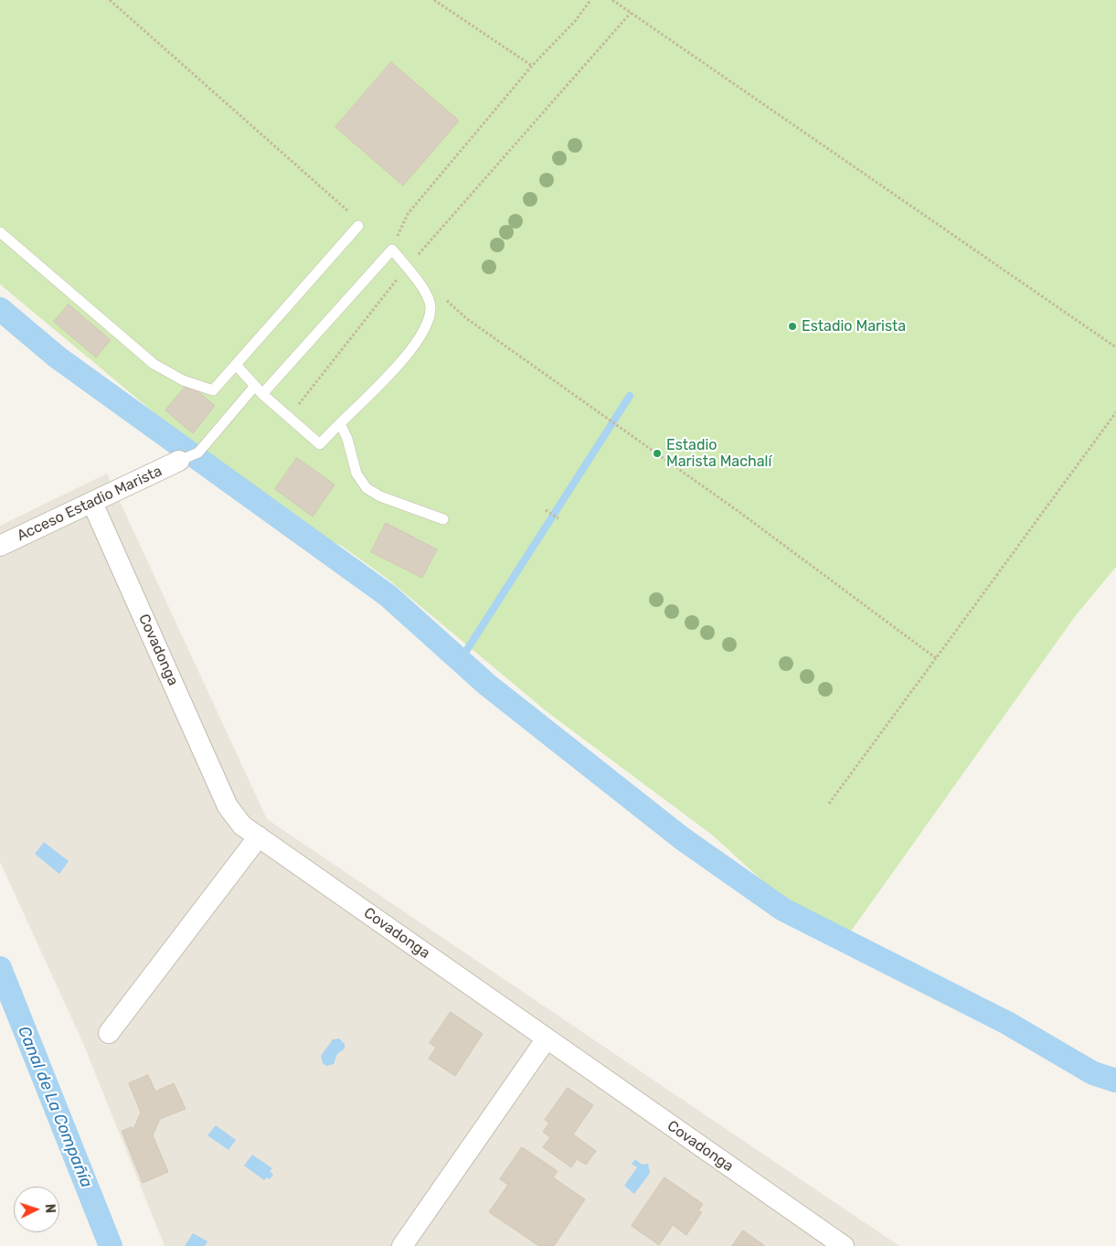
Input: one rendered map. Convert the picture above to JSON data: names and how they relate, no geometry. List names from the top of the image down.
{
  "streets": {
    "street": ["Acceso Estadio Marista", "Covadonga"]
  },
  "crossings": [
    ["Acceso Estadio Marista", "Covadonga"]
  ],
  "water": ["Canal de La Compañía"],
  "places": ["Estadio Marista", "Estadio Marista Machalí"],
  "north": "right"
}
